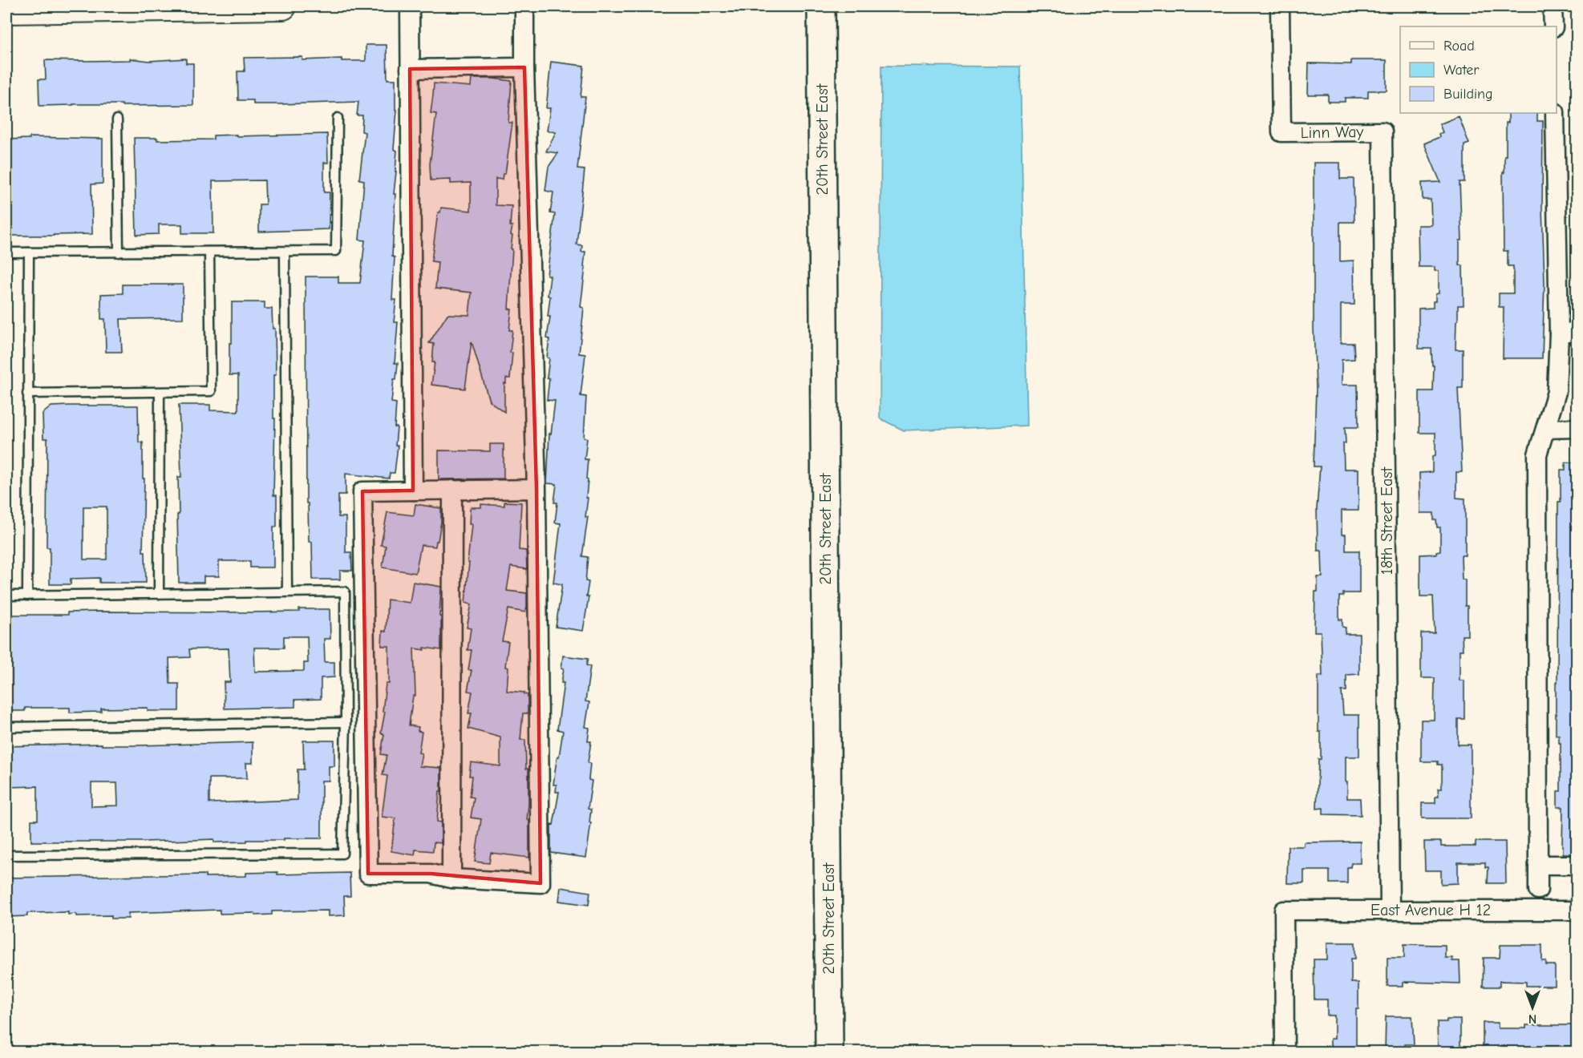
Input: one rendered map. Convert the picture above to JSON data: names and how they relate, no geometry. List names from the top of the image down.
{
  "streets": {
    "main road": ["20th Street East"],
    "street": ["Linn Way", "18th Street East", "East Avenue H 12"]
  },
  "crossings": [
    ["Linn Way", "18th Street East"],
    ["18th Street East", "East Avenue H 12"]
  ],
  "legend": ["Road", "Water", "Building"],
  "north": "bottom"
}
